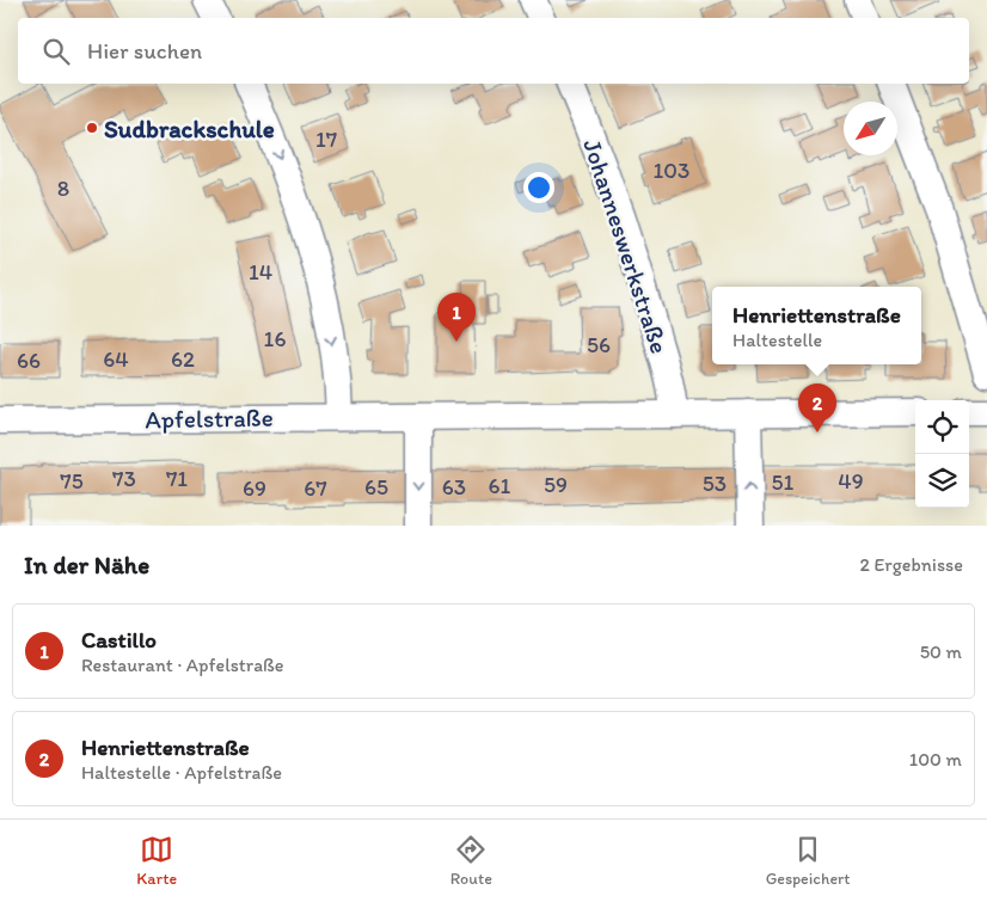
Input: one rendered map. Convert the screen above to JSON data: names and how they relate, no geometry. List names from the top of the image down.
{
  "streets": {
    "street": ["Johanneswerkstraße", "Apfelstraße"]
  },
  "crossings": [
    ["Johanneswerkstraße", "Apfelstraße"]
  ],
  "places": ["Sudbrackschule"],
  "house_numbers": [
    "17",
    "103",
    "8",
    "14",
    "16",
    "56",
    "64",
    "62",
    "66",
    "73",
    "71",
    "75",
    "49",
    "51",
    "53",
    "59",
    "61",
    "65",
    "63",
    "69",
    "67"
  ],
  "north": "bottom left",
  "page": {
    "search": "Hier suchen",
    "popup": ["Henriettenstraße", "Haltestelle"],
    "pins": ["1", "2"],
    "heading": ["In der Nähe", "2 Ergebnisse"],
    "list": [
      {
        "mark": "1",
        "name": "Castillo",
        "note": "Restaurant · Apfelstraße",
        "value": "50 m"
      },
      {
        "mark": "2",
        "name": "Henriettenstraße",
        "note": "Haltestelle · Apfelstraße",
        "value": "100 m"
      }
    ],
    "nav": ["Karte", "Route", "Gespeichert"]
  }
}
